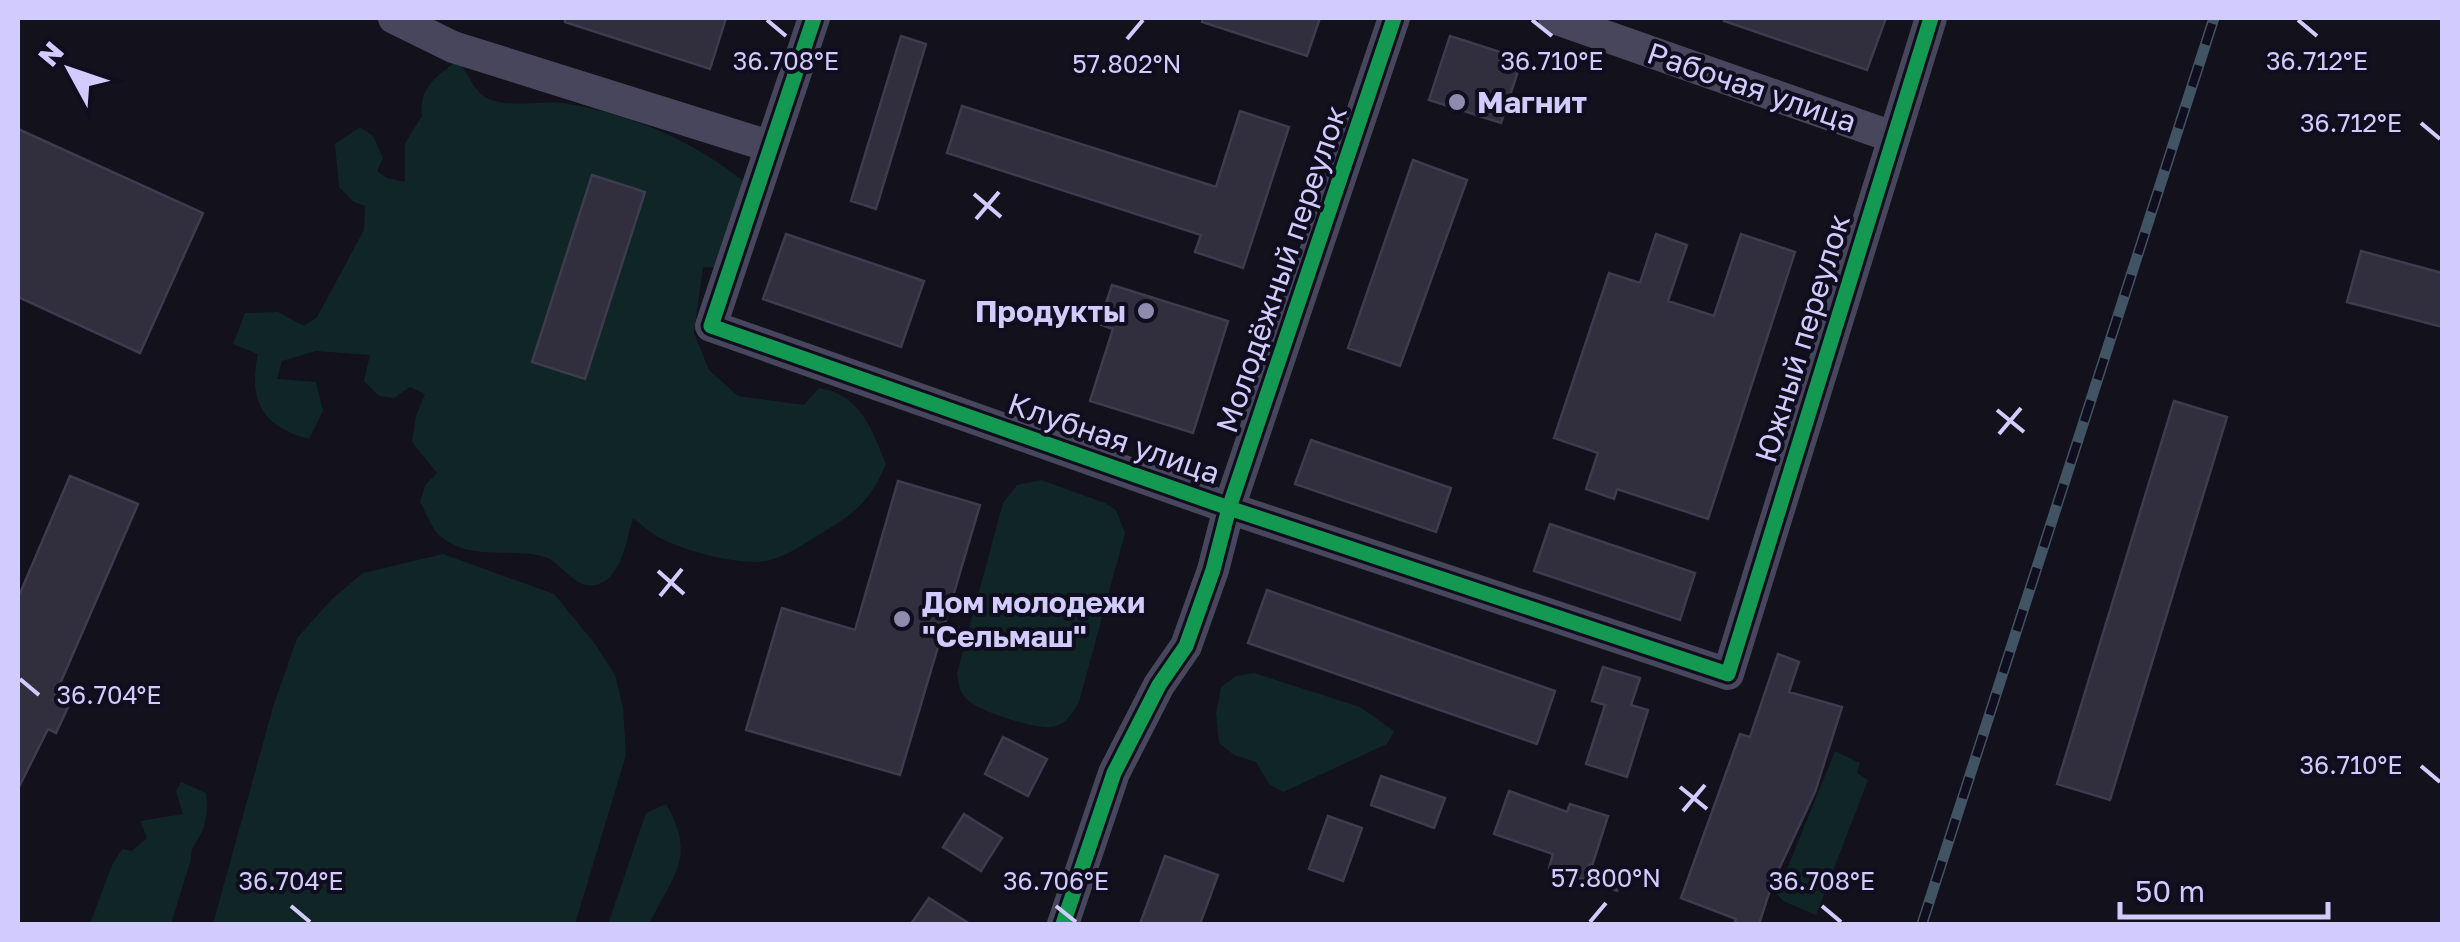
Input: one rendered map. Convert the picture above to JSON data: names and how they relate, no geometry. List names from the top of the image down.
{
  "streets": {
    "street": [
      "Рабочая улица",
      "Молодёжный переулок",
      "Южный переулок",
      "Клубная улица"
    ]
  },
  "crossings": [
    ["Рабочая улица", "Южный переулок"],
    ["Молодёжный переулок", "Клубная улица"],
    ["Южный переулок", "Клубная улица"]
  ],
  "places": ["Магнит", "Продукты", "Дом молодежи \"Сельмаш\""],
  "scale_bar": "50 m",
  "north": "top left",
  "coordinates": [
    "36.708°E",
    "36.710°E",
    "36.712°E",
    "57.802°N",
    "36.704°E",
    "57.800°N",
    "36.706°E"
  ]
}
